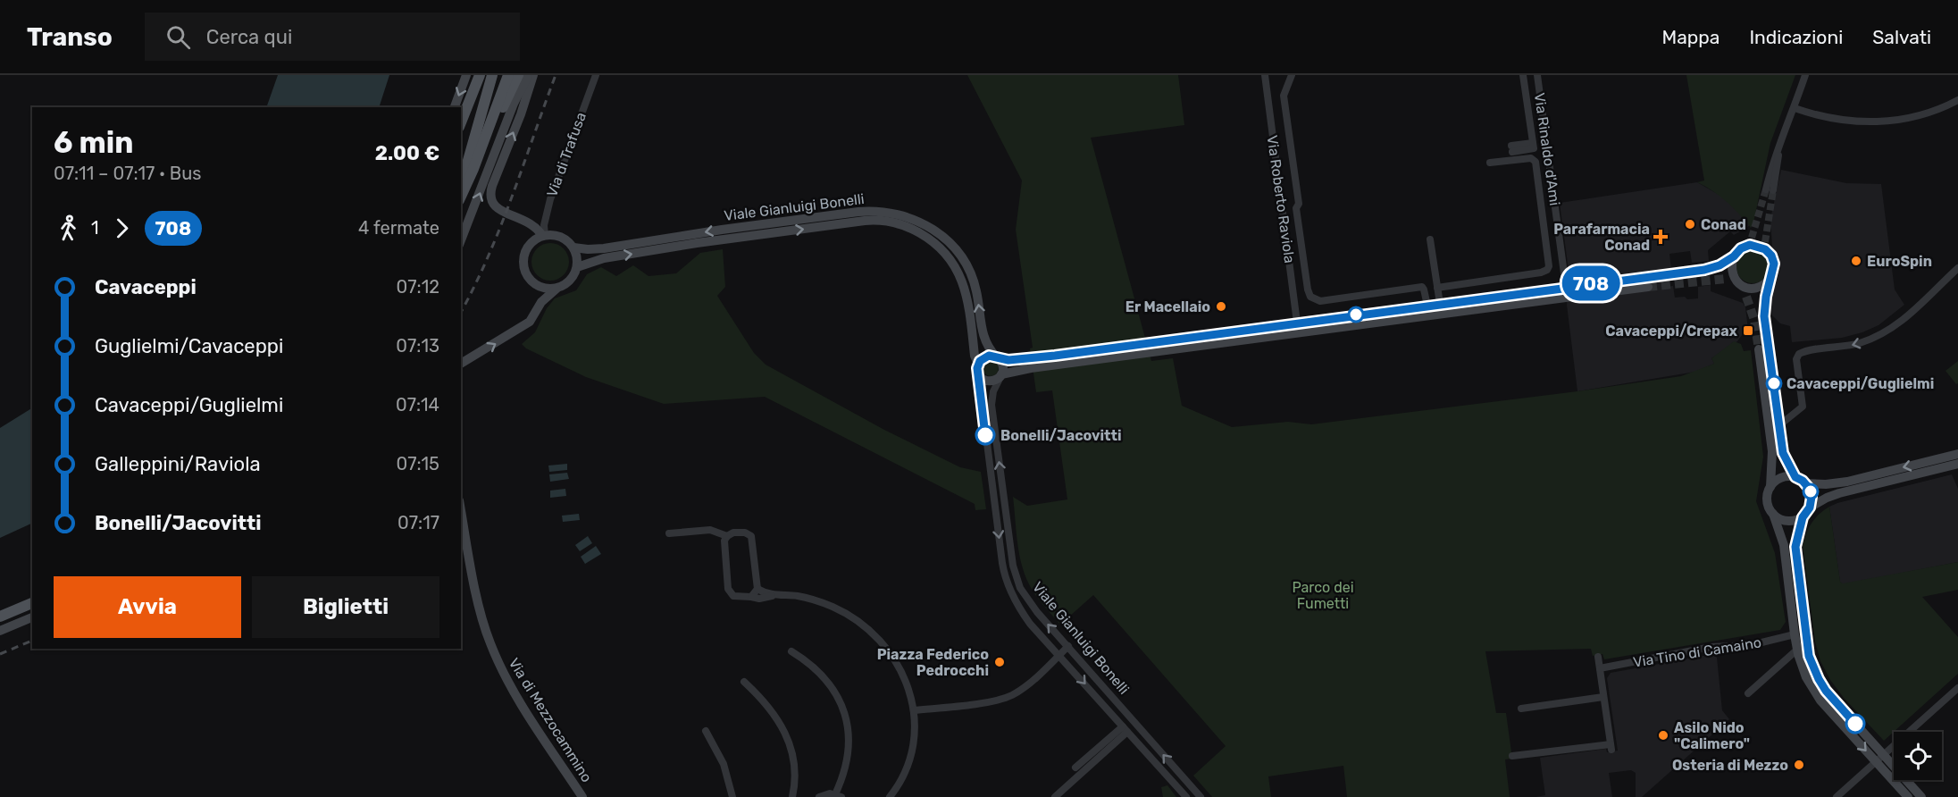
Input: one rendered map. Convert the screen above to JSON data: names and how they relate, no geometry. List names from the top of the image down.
{
  "streets": {
    "street": [
      "Via Rinaldo d'Ami",
      "Via di Trafusa",
      "Via Roberto Raviola",
      "Viale Gianluigi Bonelli",
      "Via Tino di Camaino",
      "Via di Mezzocammino"
    ]
  },
  "crossings": [
    ["Via di Trafusa", "Viale Gianluigi Bonelli"]
  ],
  "parks": ["Parco dei Fumetti"],
  "places": {
    "other": [
      "Conad",
      "EuroSpin",
      "Er Macellaio",
      "Cavaceppi/Guglielmi",
      "Bonelli/Jacovitti",
      "Piazza Federico Pedrocchi",
      "Asilo Nido \"Calimero\"",
      "Osteria di Mezzo"
    ],
    "health": ["Parafarmacia Conad"],
    "transit": ["Cavaceppi/Crepax"]
  },
  "lines": ["bus line 708"],
  "page": {
    "header": "Transo",
    "search": "Cerca qui",
    "nav": ["Mappa", "Indicazioni", "Salvati"],
    "on_map": "708",
    "heading": ["6 min", "07:11 – 07:17 · Bus", "2.00 €"],
    "legs": ["1", "708", "4 fermate"],
    "list": [
      {
        "name": "Cavaceppi",
        "value": "07:12"
      },
      {
        "name": "Guglielmi/Cavaceppi",
        "value": "07:13"
      },
      {
        "name": "Cavaceppi/Guglielmi",
        "value": "07:14"
      },
      {
        "name": "Galleppini/Raviola",
        "value": "07:15"
      },
      {
        "name": "Bonelli/Jacovitti",
        "value": "07:17"
      }
    ],
    "buttons": ["Avvia", "Biglietti"]
  }
}
